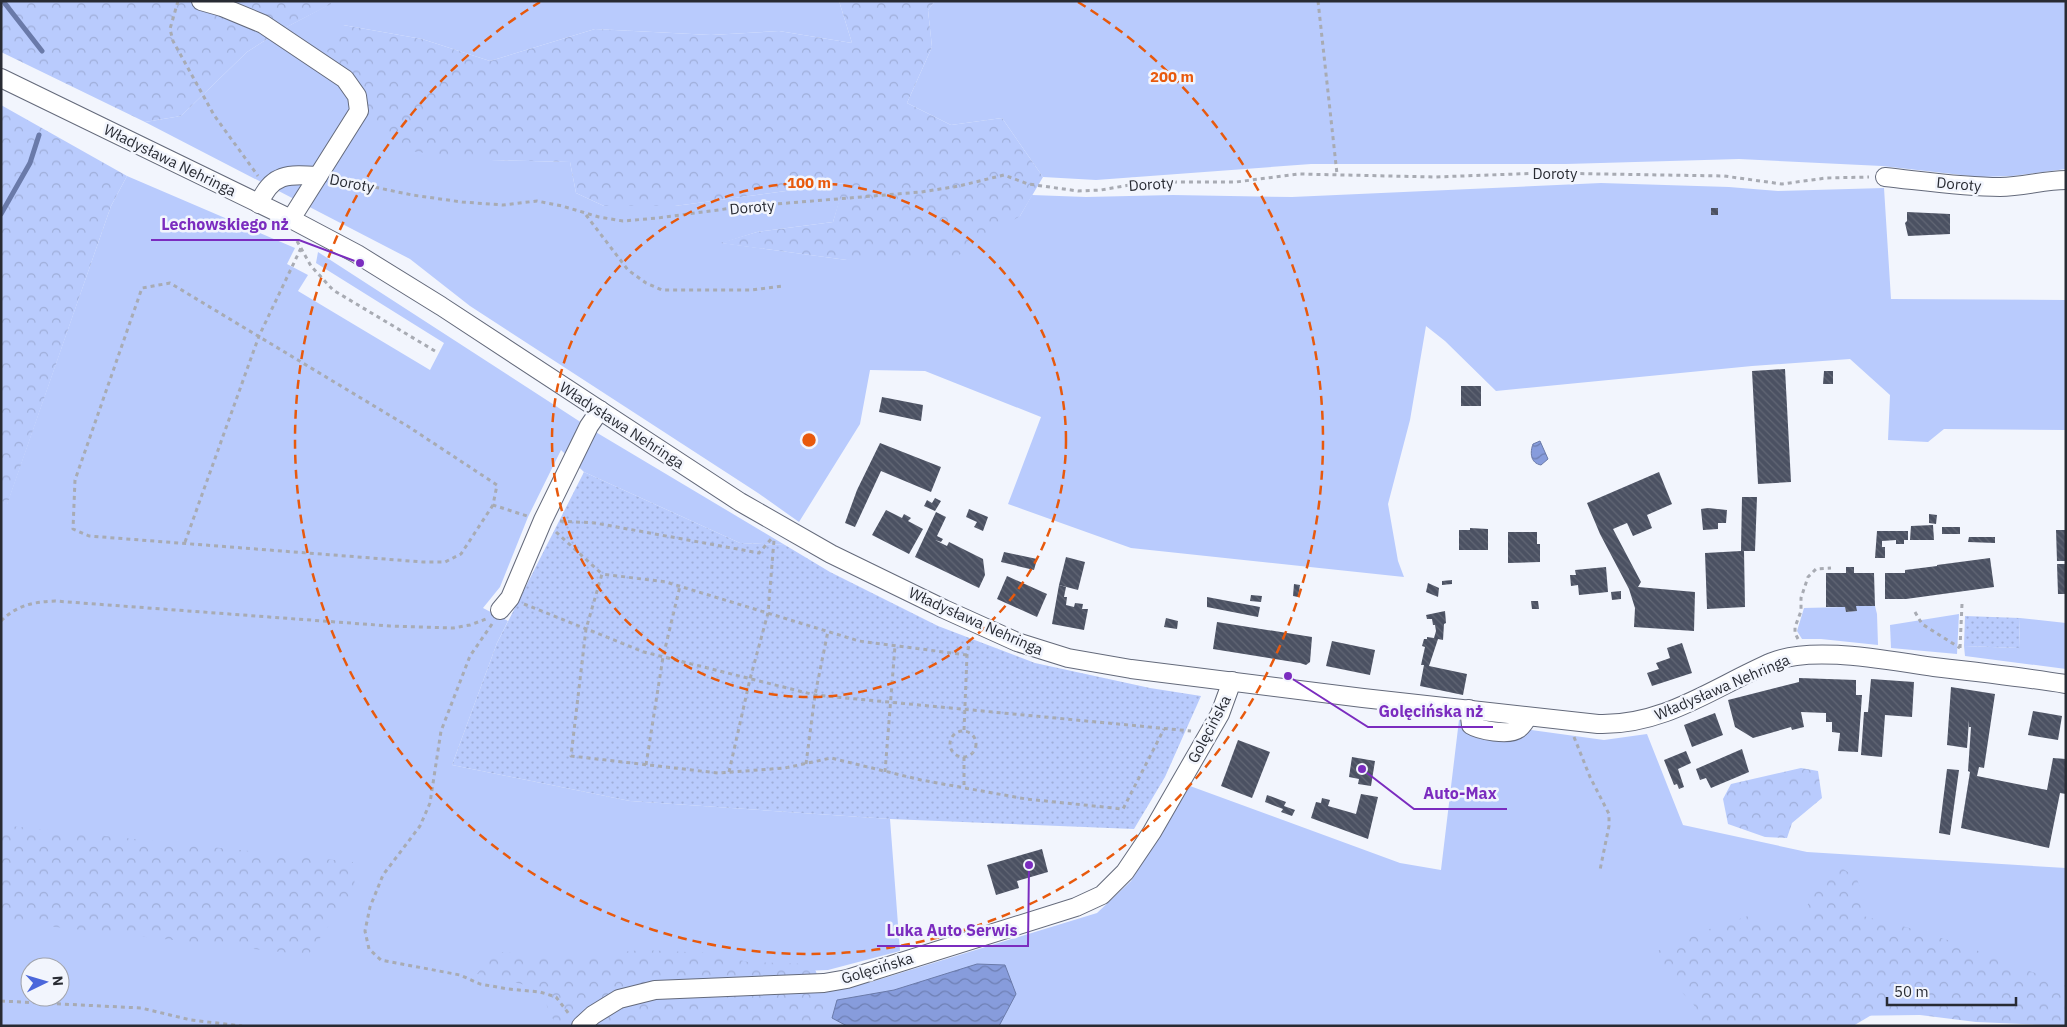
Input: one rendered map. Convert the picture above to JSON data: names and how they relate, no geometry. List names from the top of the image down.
{
  "streets": {
    "street": ["Władysława Nehringa", "Doroty", "Golęcińska"]
  },
  "crossings": [
    ["Władysława Nehringa", "Doroty"],
    ["Władysława Nehringa", "Golęcińska"]
  ],
  "places": [
    "Lechowskiego nż",
    "Golęcińska nż",
    "Auto-Max",
    "Luka Auto Serwis"
  ],
  "scale_bar": "50 m",
  "north": "right",
  "rings": ["200 m", "100 m"]
}
